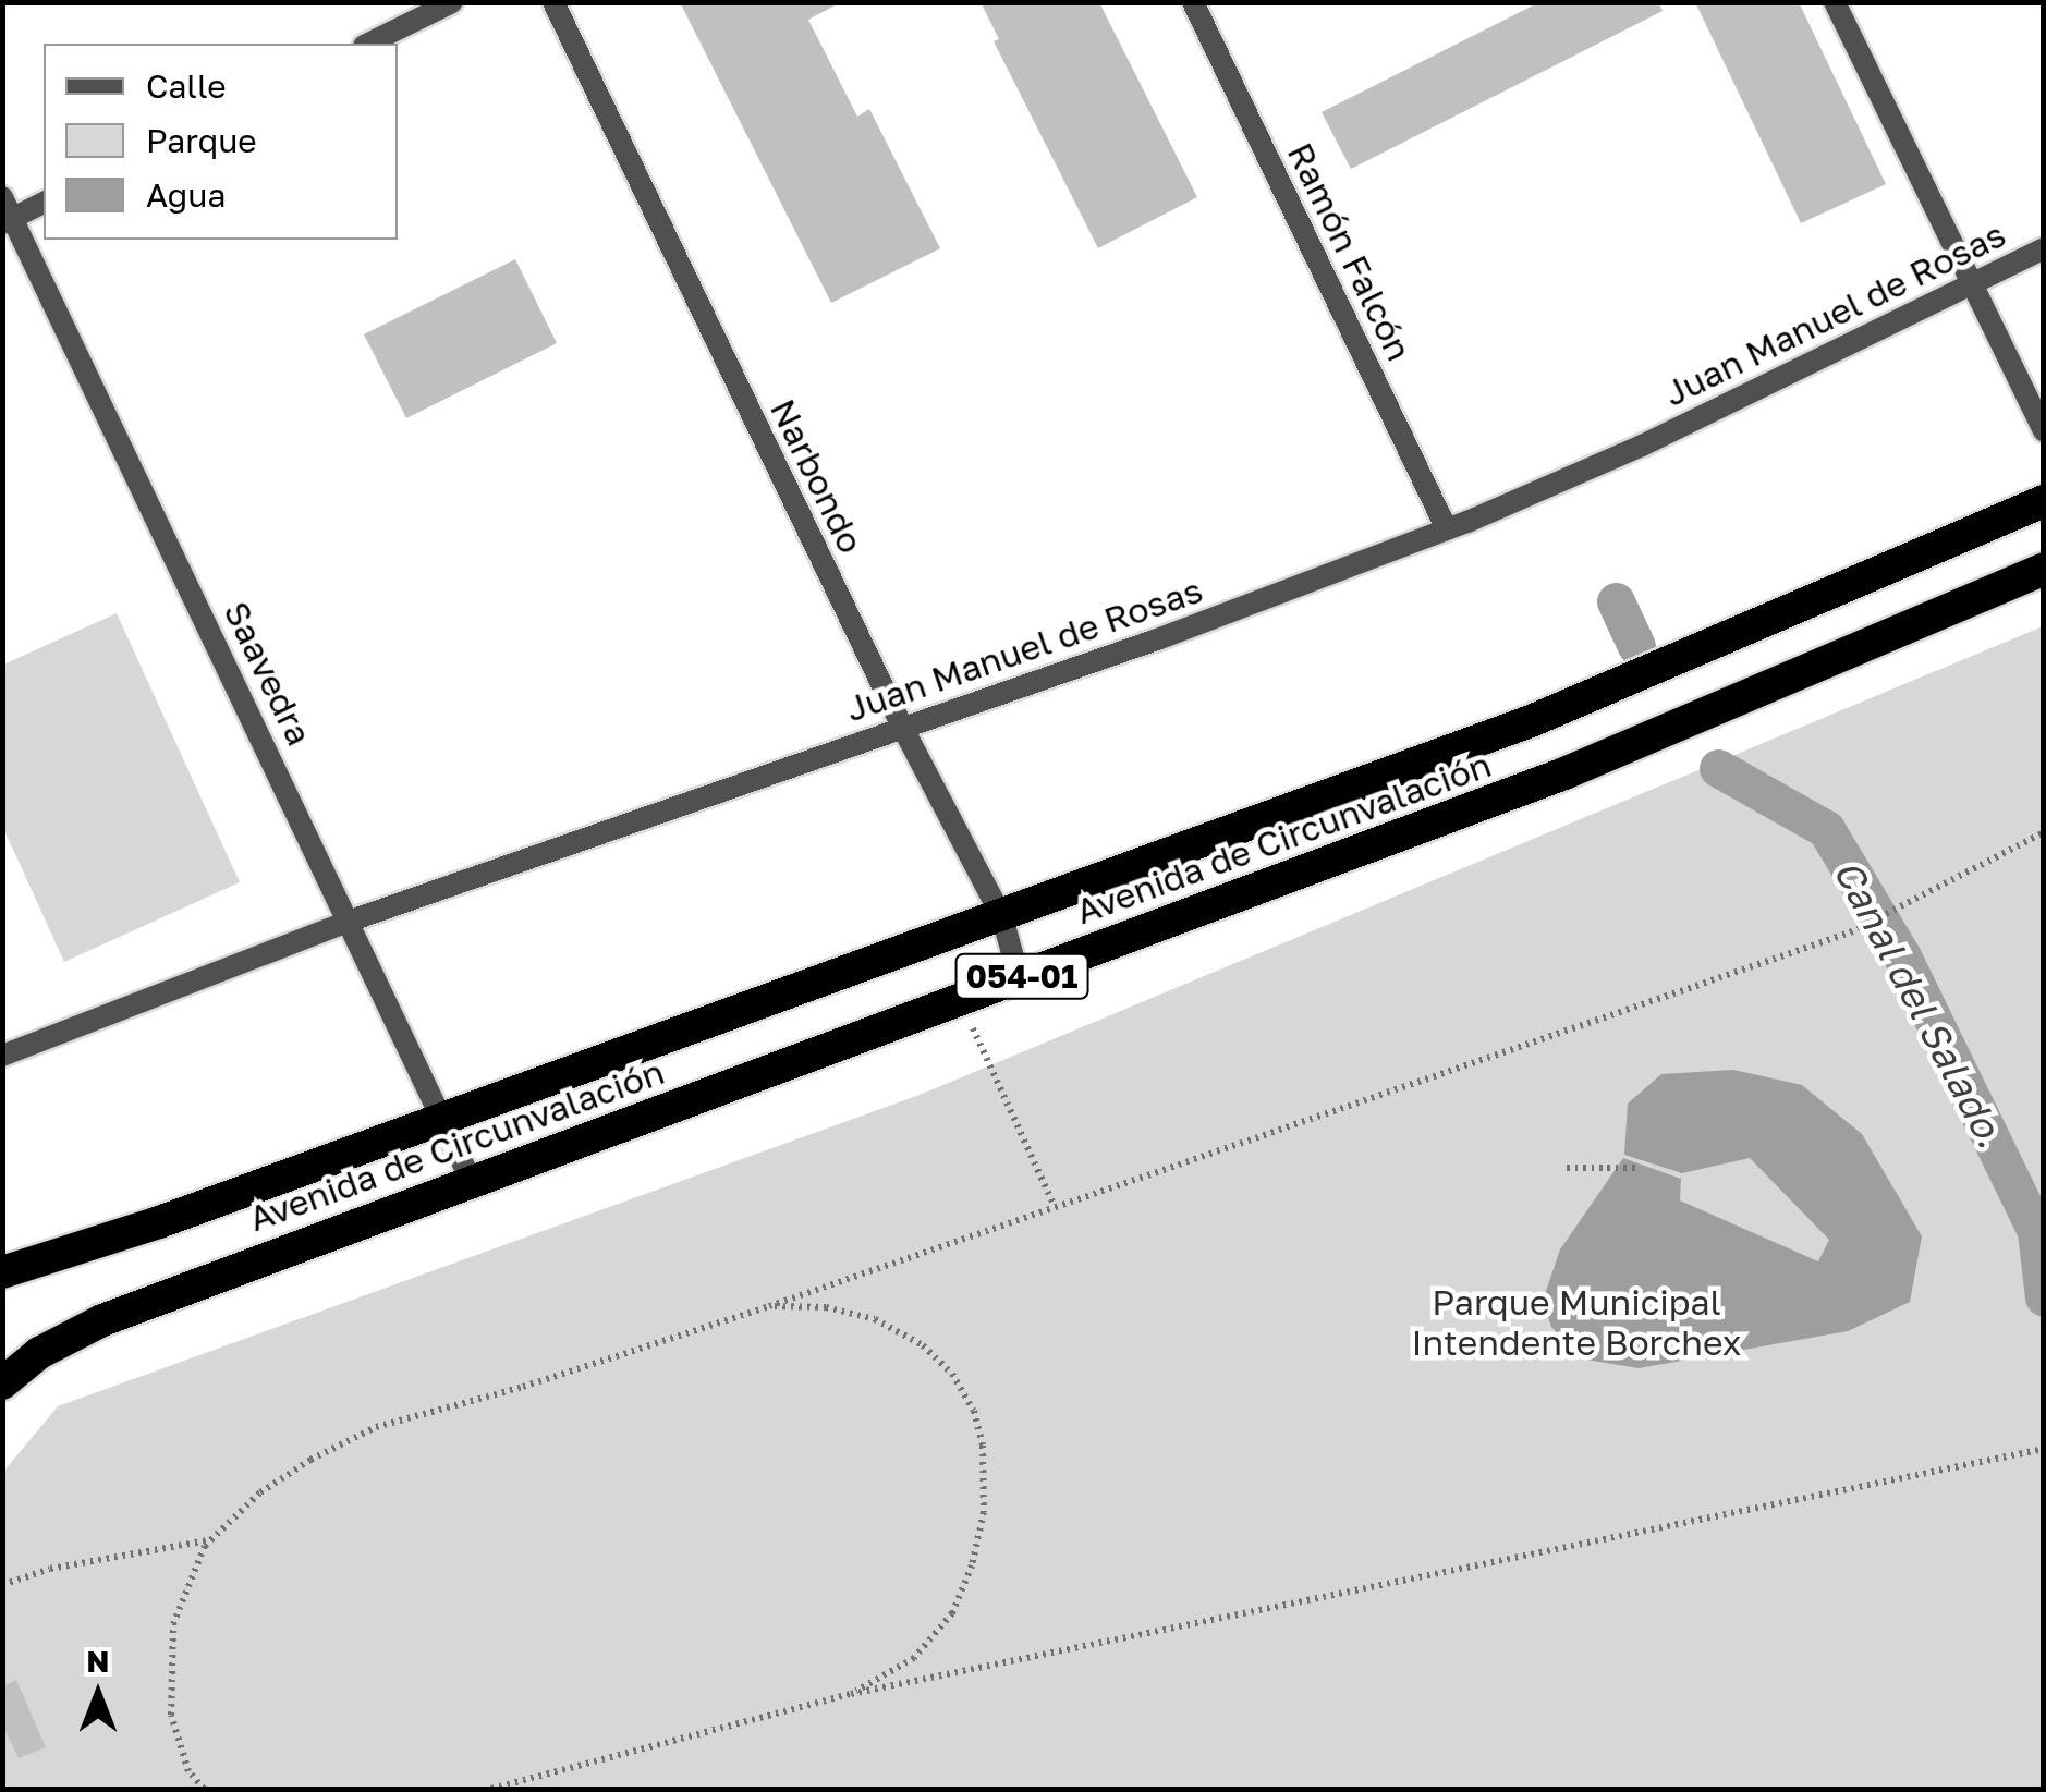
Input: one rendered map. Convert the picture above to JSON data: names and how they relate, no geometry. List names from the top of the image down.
{
  "streets": {
    "highway": ["Avenida de Circunvalación", "054-01"],
    "street": [
      "Ramón Falcón",
      "Juan Manuel de Rosas",
      "Narbondo",
      "Saavedra"
    ]
  },
  "crossings": [
    ["Ramón Falcón", "Juan Manuel de Rosas"],
    ["Juan Manuel de Rosas", "Narbondo"],
    ["Juan Manuel de Rosas", "Saavedra"],
    ["Narbondo", "Avenida de Circunvalación"],
    ["Saavedra", "Avenida de Circunvalación"]
  ],
  "water": ["Canal del Salado."],
  "parks": ["Parque Municipal Intendente Borchex"],
  "legend": ["Calle", "Parque", "Agua"],
  "north": "top"
}
